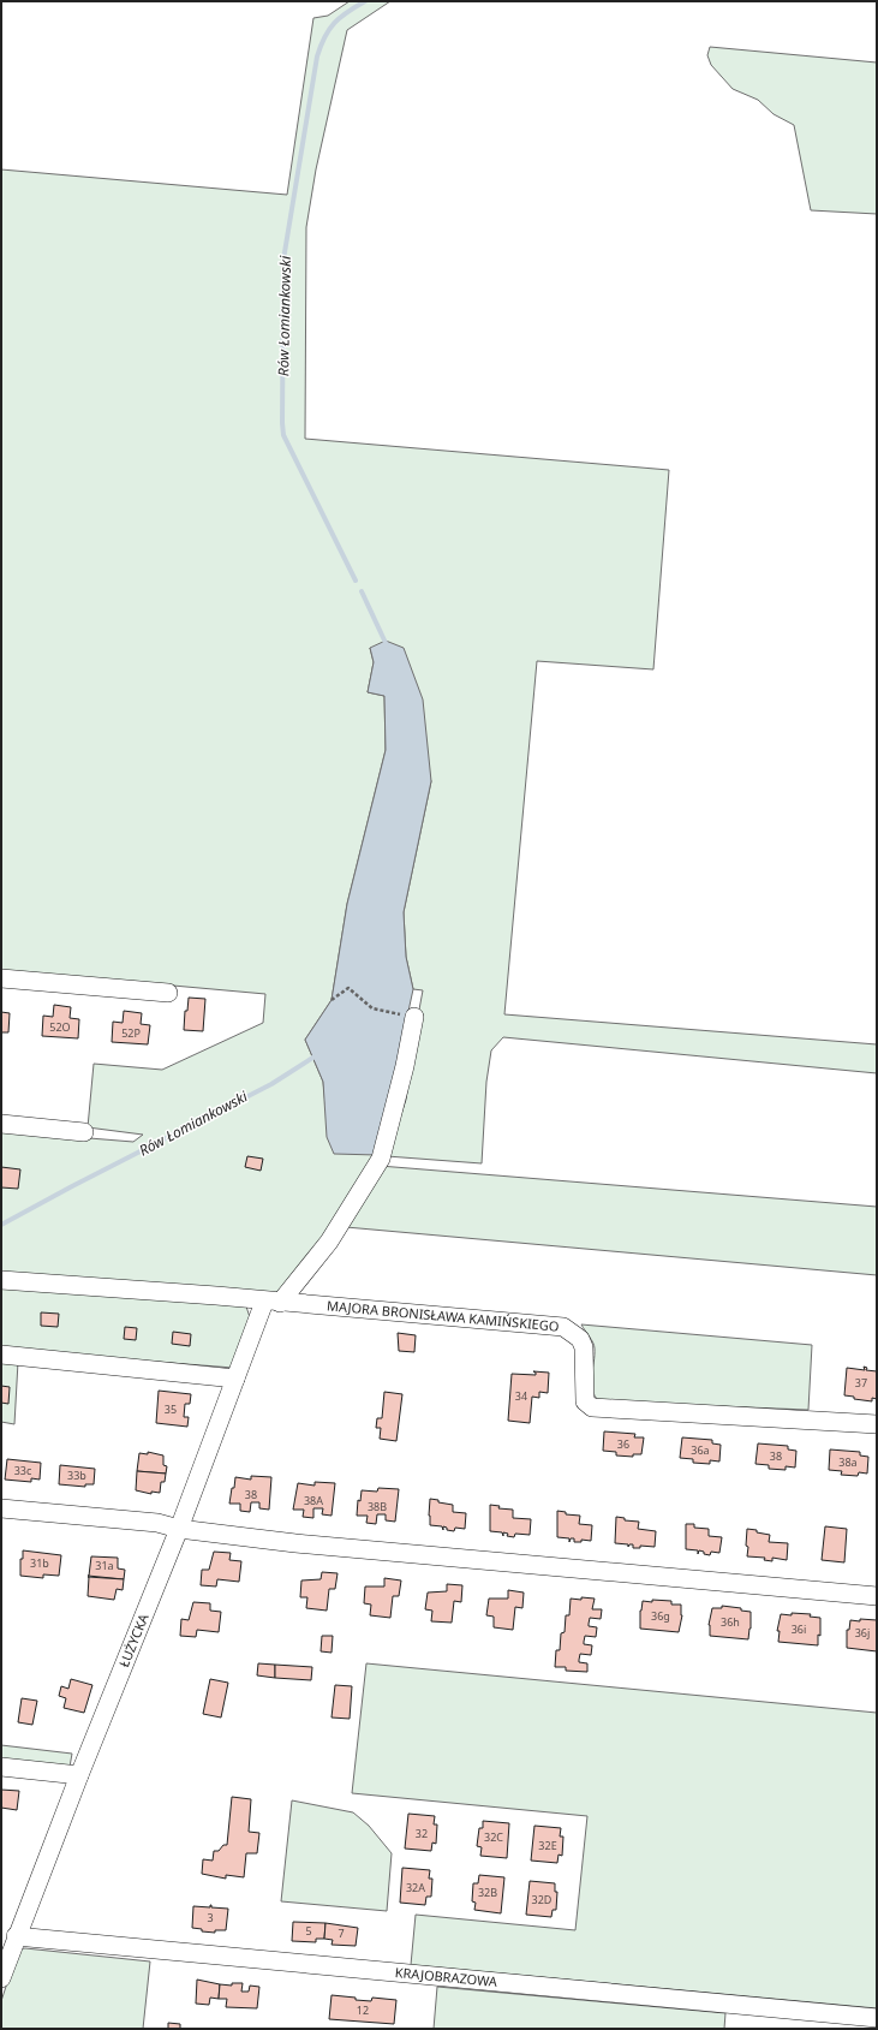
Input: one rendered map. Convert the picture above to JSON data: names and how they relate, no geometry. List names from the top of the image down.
{
  "streets": {
    "street": ["MAJORA BRONISŁAWA KAMIŃSKIEGO", "ŁUŻYCKA", "KRAJOBRAZOWA"]
  },
  "crossings": [
    ["MAJORA BRONISŁAWA KAMIŃSKIEGO", "ŁUŻYCKA"],
    ["ŁUŻYCKA", "KRAJOBRAZOWA"]
  ],
  "water": ["Rów Łomiankowski"],
  "house_numbers": [
    "52O",
    "52P",
    "37",
    "34",
    "35",
    "36",
    "36a",
    "38",
    "38a",
    "33c",
    "33b",
    "38",
    "38A",
    "38B",
    "31b",
    "31a",
    "36g",
    "36h",
    "36i",
    "36j",
    "32",
    "32C",
    "32E",
    "32A",
    "32B",
    "32D",
    "3",
    "5",
    "7",
    "12"
  ]
}
